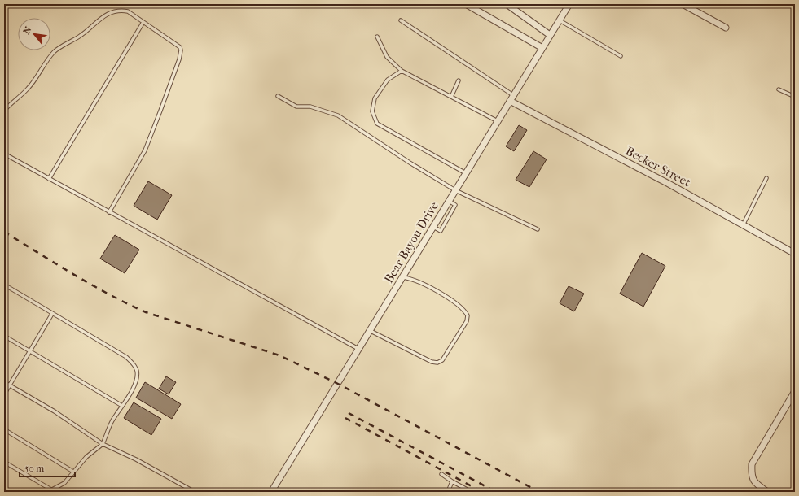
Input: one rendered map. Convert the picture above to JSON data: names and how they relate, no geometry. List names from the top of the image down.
{
  "streets": {
    "street": ["Becker Street", "Bear Bayou Drive"]
  },
  "crossings": [
    ["Becker Street", "Bear Bayou Drive"]
  ],
  "scale_bar": "50 m",
  "north": "top left"
}
